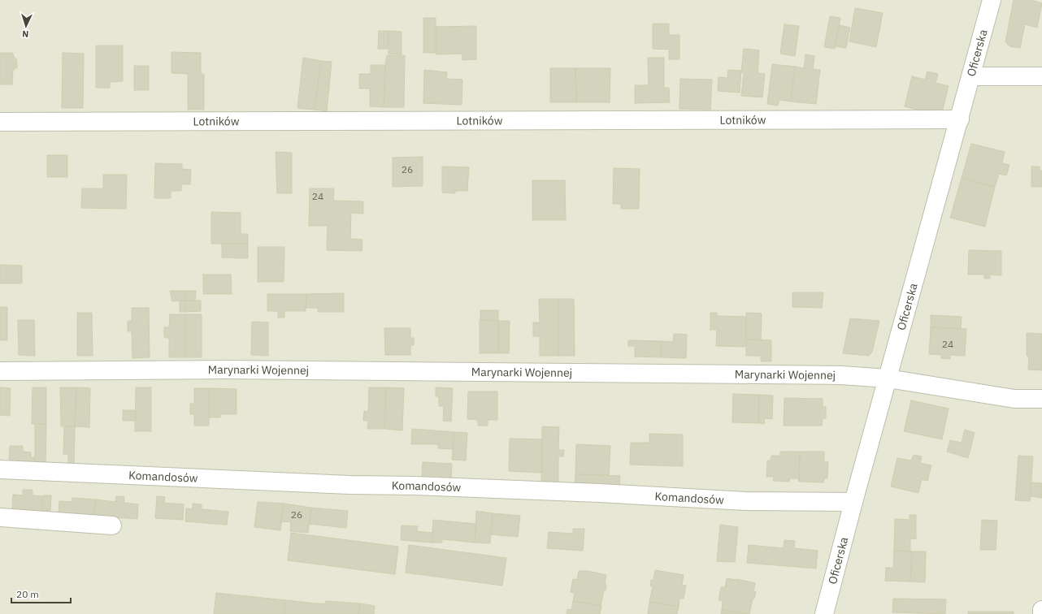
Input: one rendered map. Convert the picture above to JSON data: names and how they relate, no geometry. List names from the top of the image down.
{
  "streets": {
    "street": [
      "Oficerska",
      "Lotników",
      "Marynarki Wojennej",
      "Komandosów"
    ]
  },
  "crossings": [
    ["Oficerska", "Lotników"],
    ["Oficerska", "Marynarki Wojennej"],
    ["Oficerska", "Komandosów"]
  ],
  "house_numbers": [
    "26",
    "24",
    "24",
    "26"
  ],
  "scale_bar": "20 m",
  "north": "bottom"
}
